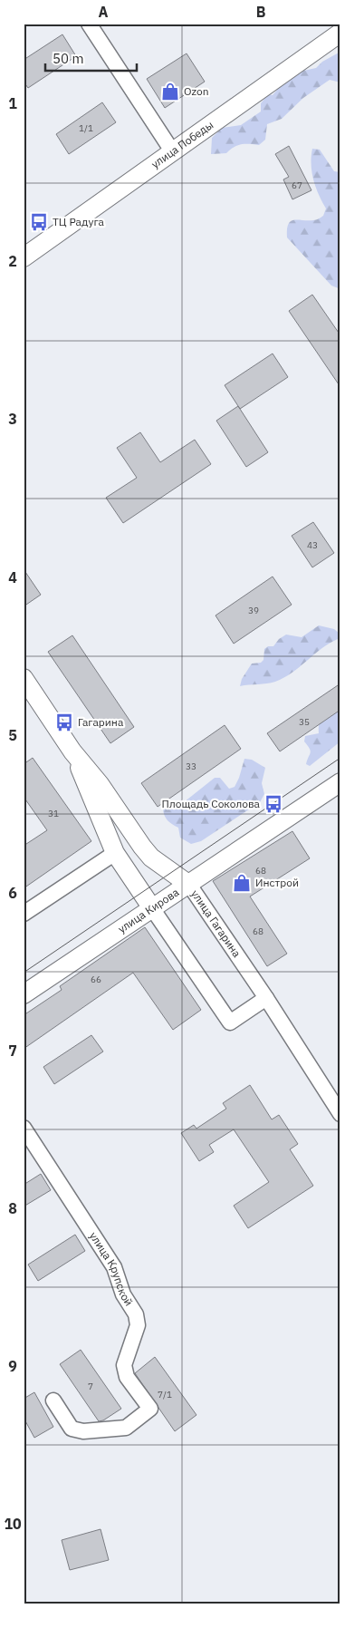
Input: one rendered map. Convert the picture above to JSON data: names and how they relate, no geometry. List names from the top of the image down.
{
  "streets": {
    "street": [
      "улица Победы",
      "улица Кирова",
      "улица Гагарина",
      "улица Крупской"
    ]
  },
  "crossings": [
    ["улица Кирова", "улица Гагарина"]
  ],
  "places": {
    "shop": ["Ozon", "Инстрой"],
    "bus stop": ["ТЦ Радуга", "Гагарина", "Площадь Соколова"]
  },
  "house_numbers": [
    "1/1",
    "67",
    "43",
    "39",
    "35",
    "33",
    "31",
    "68",
    "68",
    "66",
    "7",
    "7/1"
  ],
  "scale_bar": "50 m",
  "grid": {
    "columns": ["A", "B"],
    "rows": [
      "1",
      "2",
      "3",
      "4",
      "5",
      "6",
      "7",
      "8",
      "9",
      "10"
    ]
  }
}
